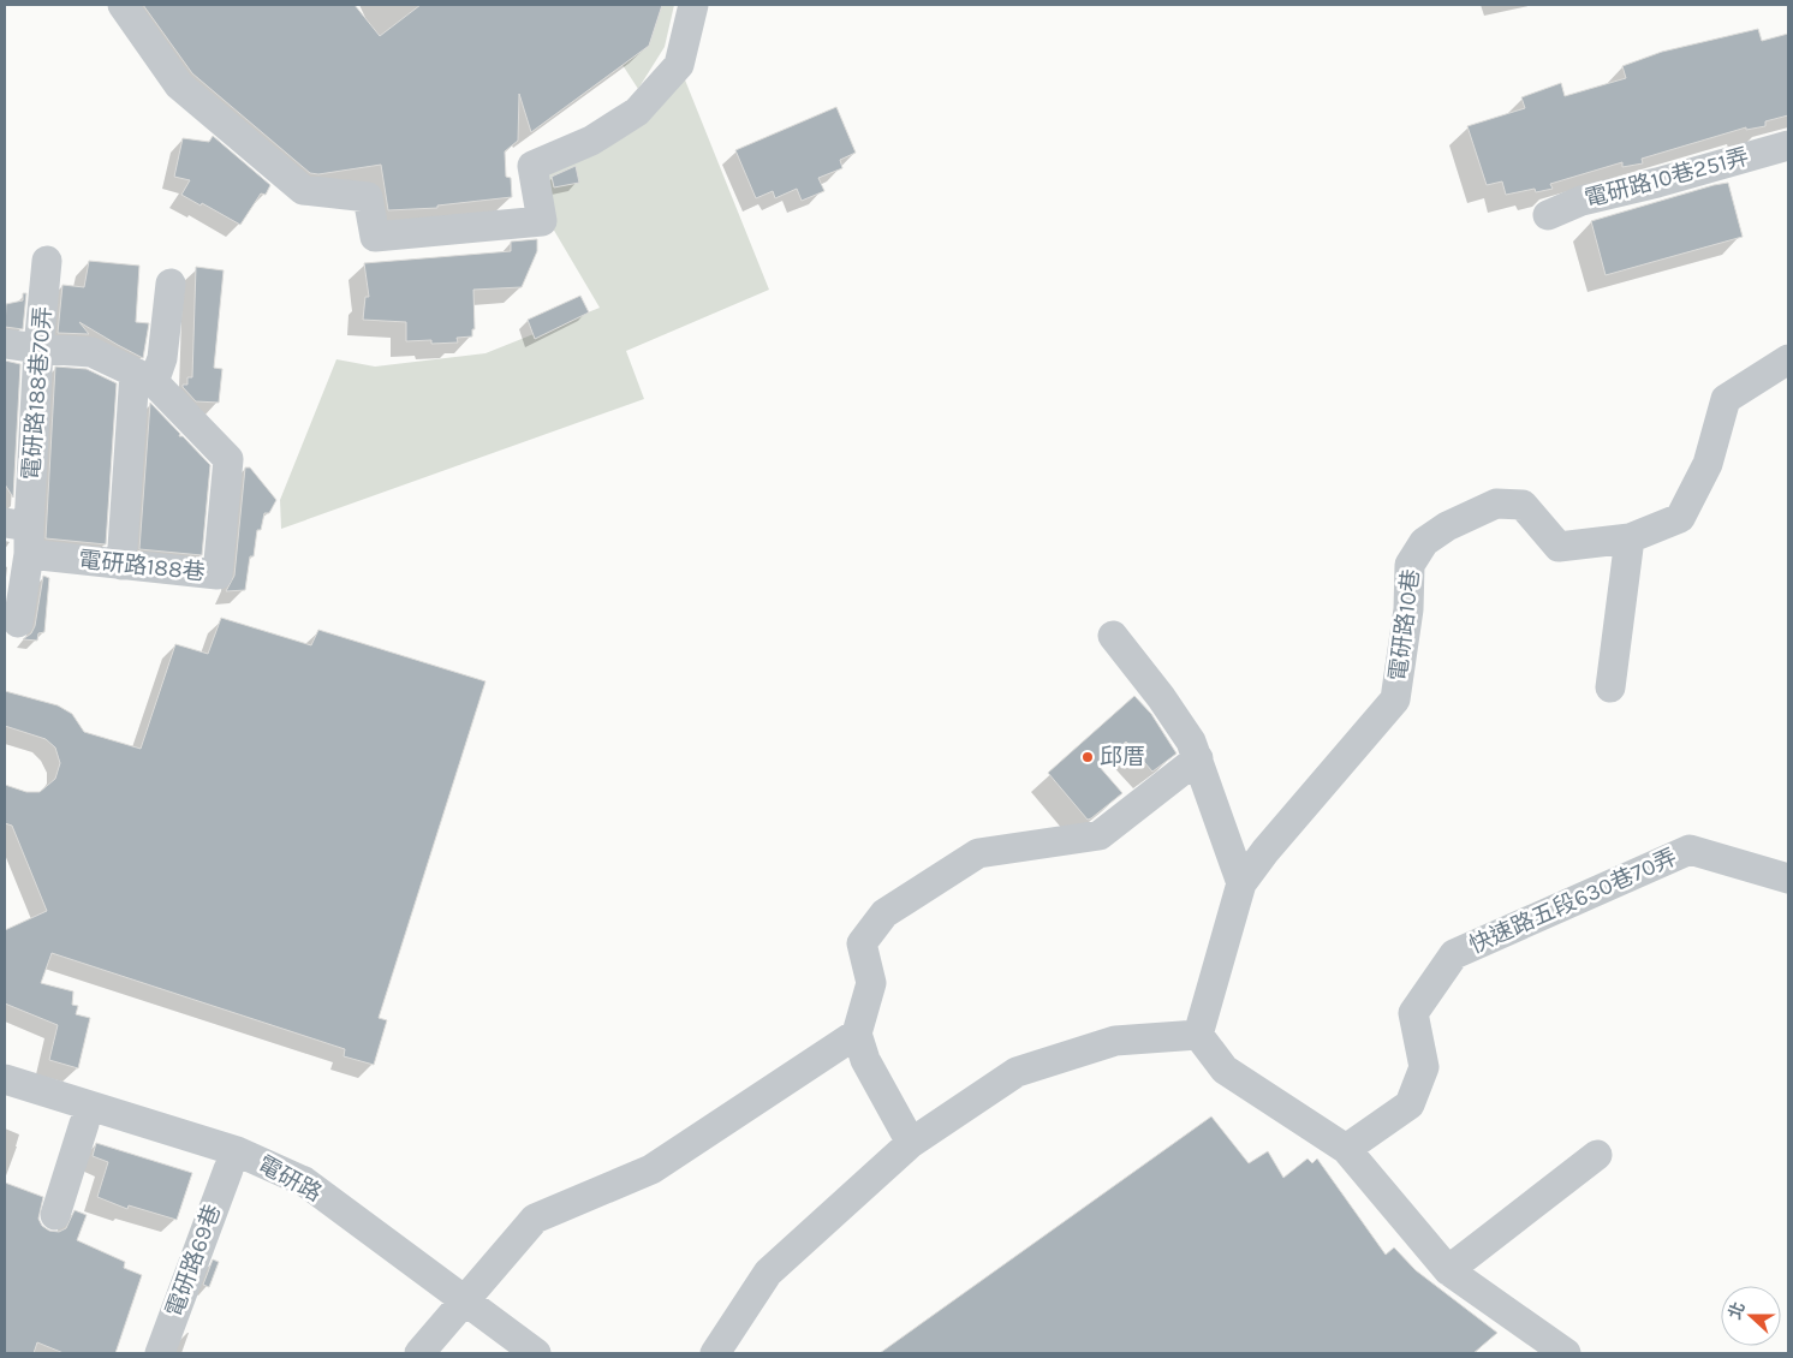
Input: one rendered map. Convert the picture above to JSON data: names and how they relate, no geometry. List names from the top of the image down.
{
  "streets": {
    "street": [
      "電研路10巷251弄",
      "電研路188巷70弄",
      "電研路188巷",
      "電研路10巷",
      "快速路五段630巷70弄",
      "電研路",
      "電研路69巷"
    ]
  },
  "crossings": [
    ["電研路188巷70弄", "電研路188巷"],
    ["電研路", "電研路69巷"]
  ],
  "places": ["邱厝"],
  "north": "left"
}
